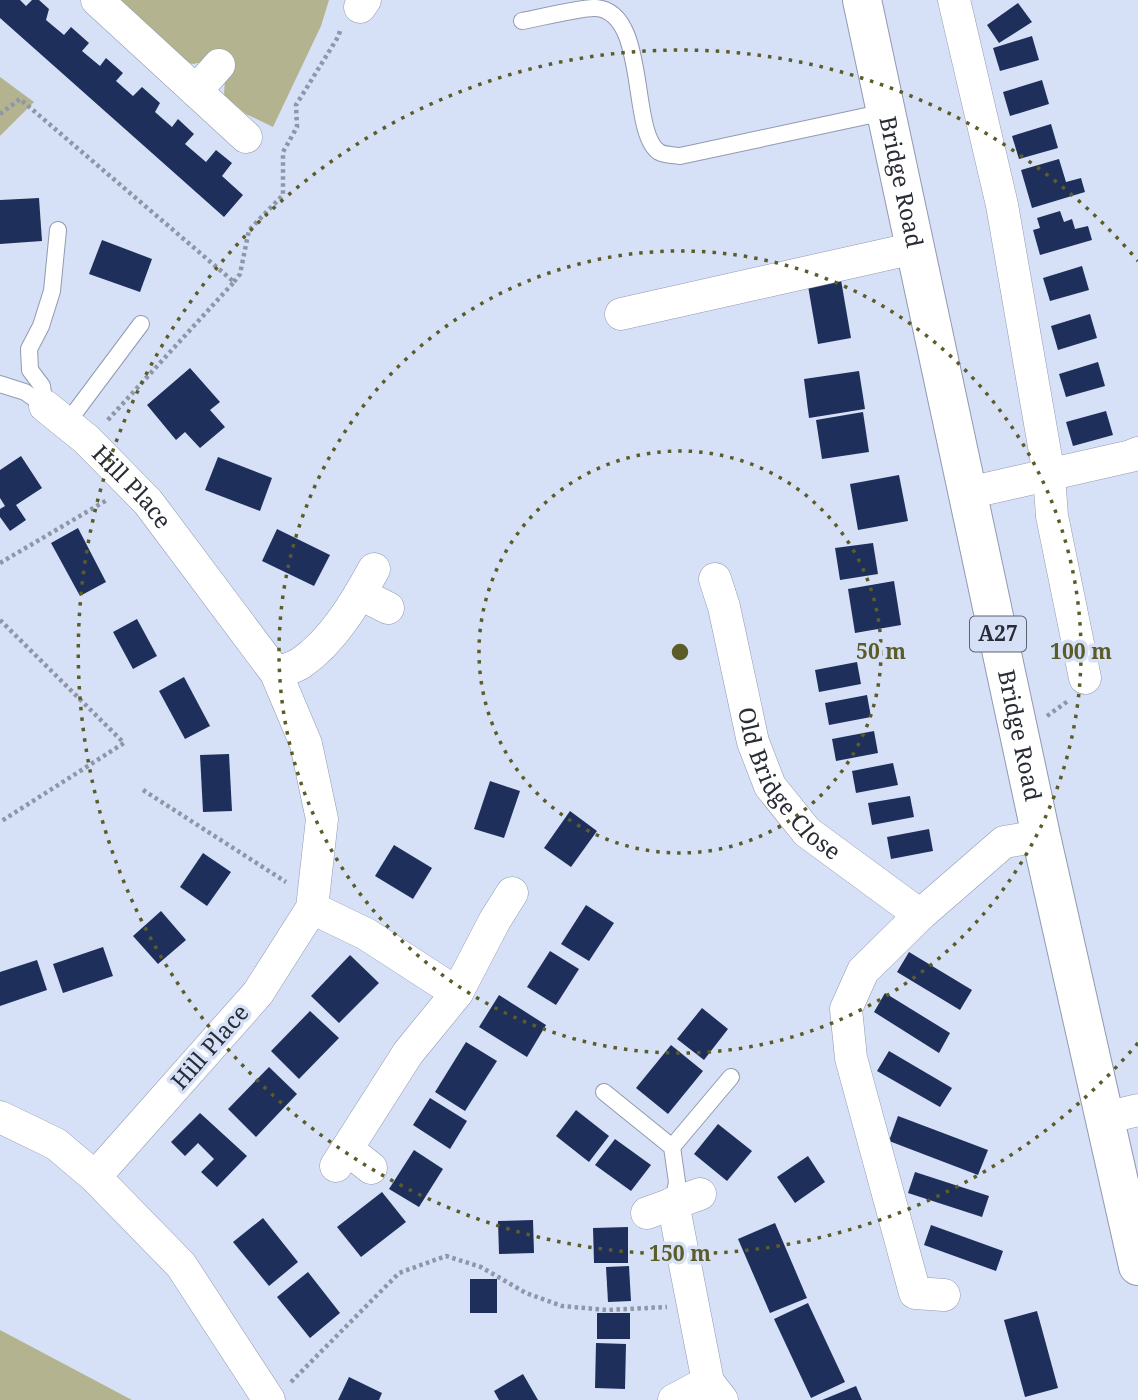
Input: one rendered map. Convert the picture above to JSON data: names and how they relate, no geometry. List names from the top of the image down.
{
  "streets": {
    "main road": ["Bridge Road", "A27"],
    "street": ["Hill Place", "Old Bridge Close"]
  },
  "rings": ["50 m", "100 m", "150 m"]
}
